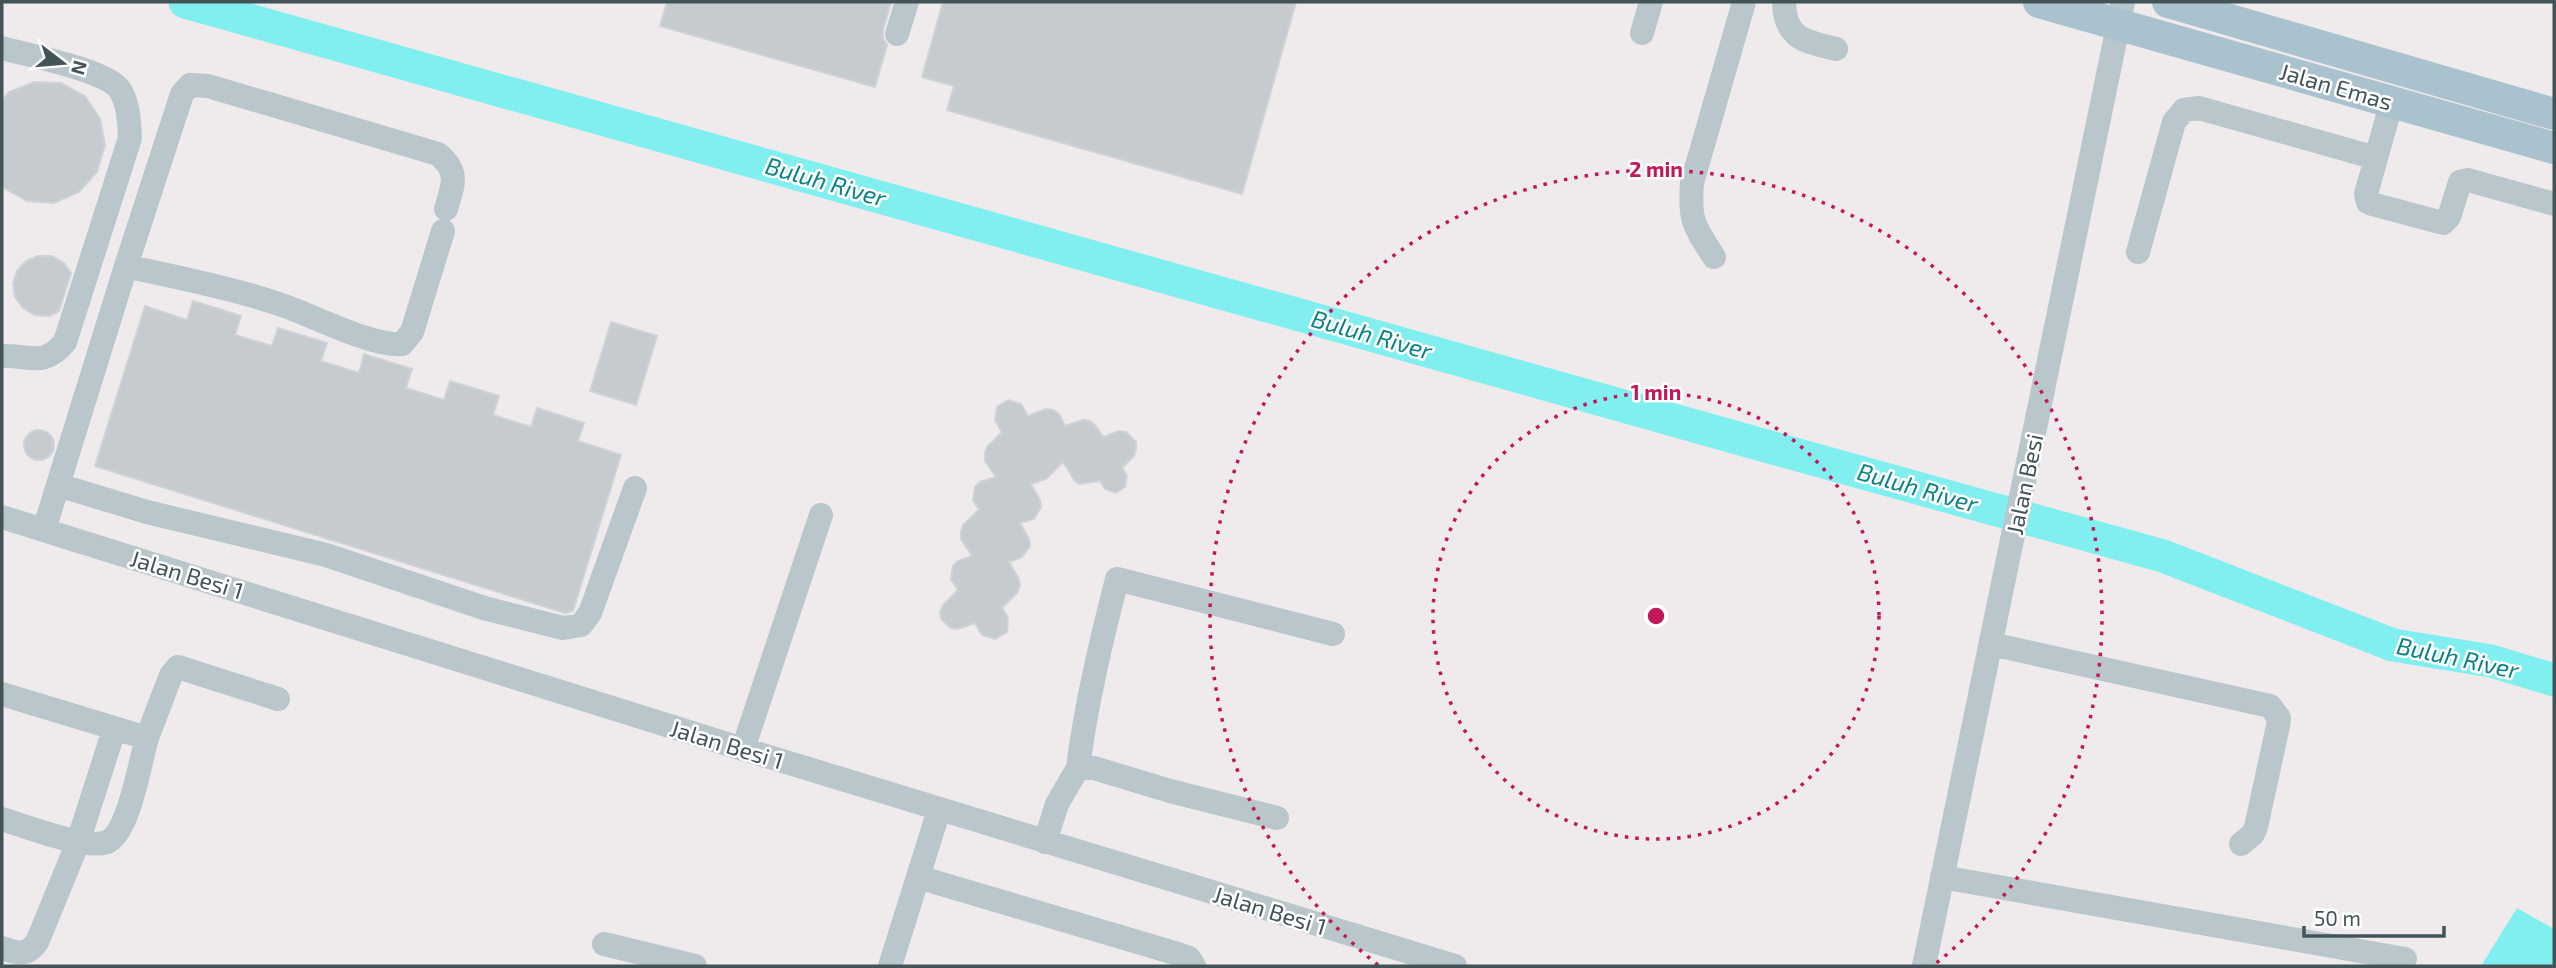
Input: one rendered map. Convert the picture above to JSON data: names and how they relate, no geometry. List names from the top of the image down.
{
  "streets": {
    "main road": ["Jalan Emas"],
    "street": ["Jalan Besi", "Jalan Besi 1"]
  },
  "crossings": [
    ["Jalan Emas", "Jalan Besi"]
  ],
  "water": ["Buluh River"],
  "scale_bar": "50 m",
  "north": "right",
  "rings": ["2 min", "1 min"]
}
